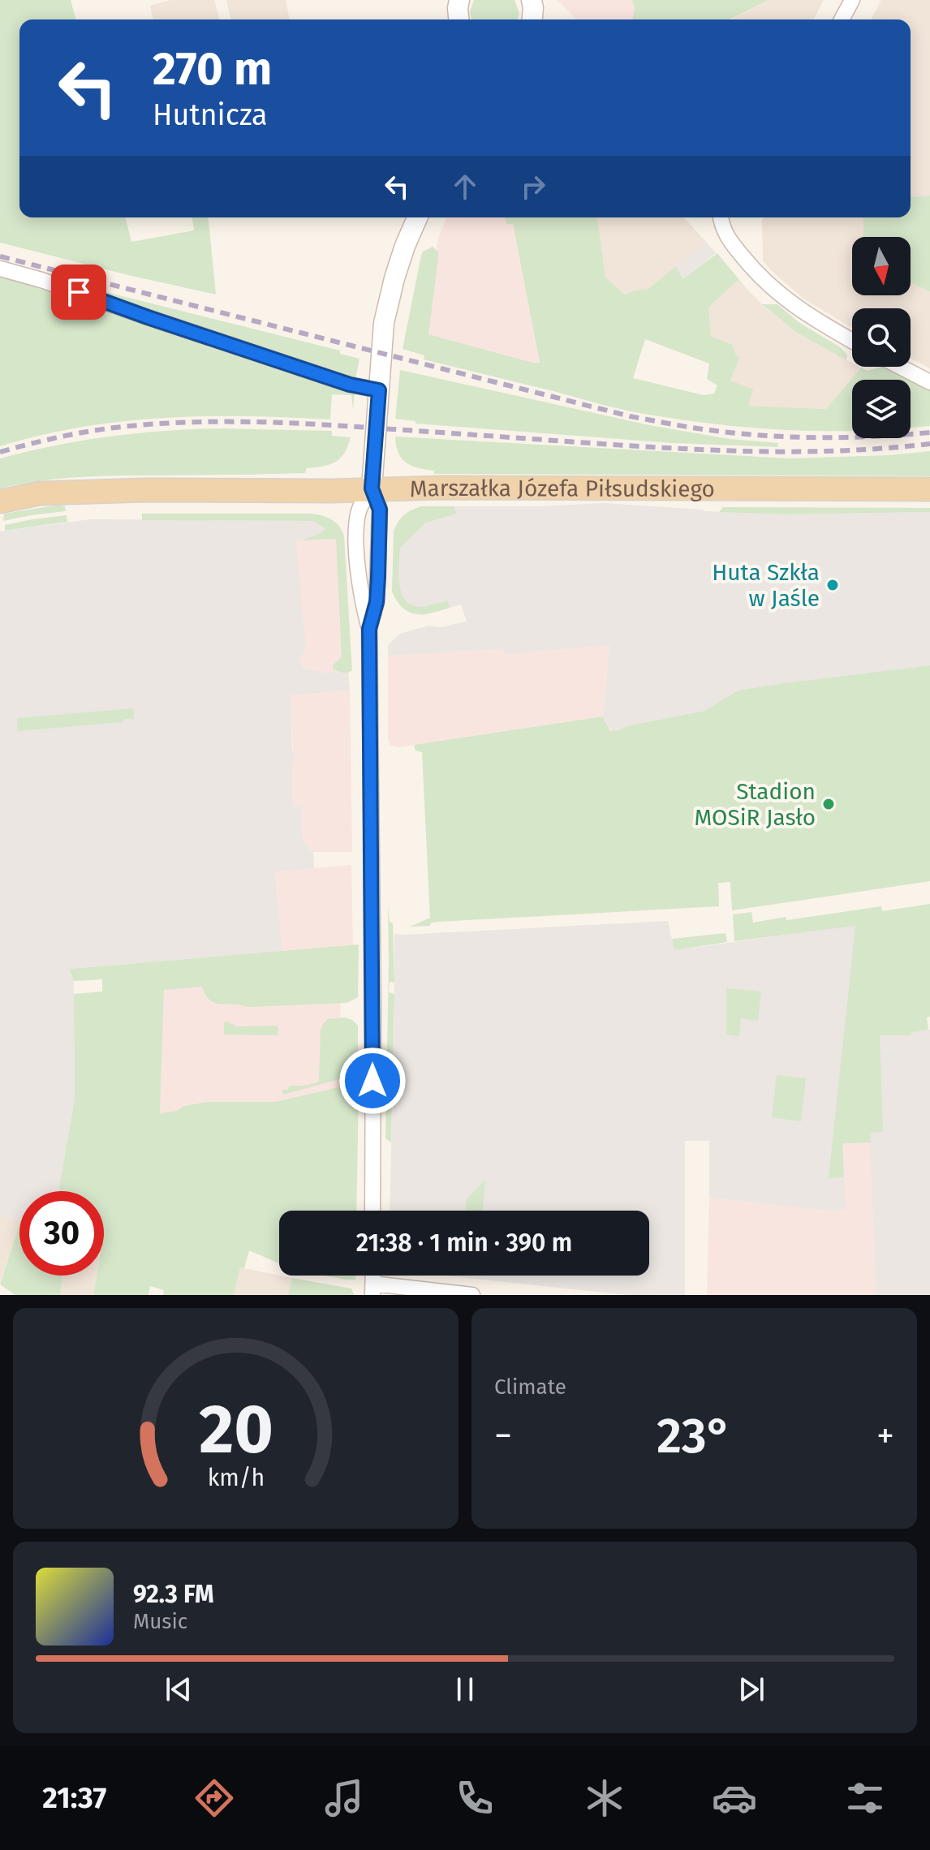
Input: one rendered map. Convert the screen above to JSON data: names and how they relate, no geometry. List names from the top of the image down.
{
  "streets": {
    "main road": ["Marszałka Józefa Piłsudskiego"]
  },
  "places": ["Huta Szkła w Jaśle", "Stadion MOSiR Jasło"],
  "north": "bottom",
  "page": {
    "turn": ["270 m", "Hutnicza"],
    "limit": "30",
    "trip": "21:38 · 1 min · 390 m",
    "tile": "Climate",
    "heat": ["−", "23°", "+"],
    "song": ["92.3 FM", "Music"],
    "tabs": "21:37",
    "gauge": ["20", "km/h"]
  }
}
